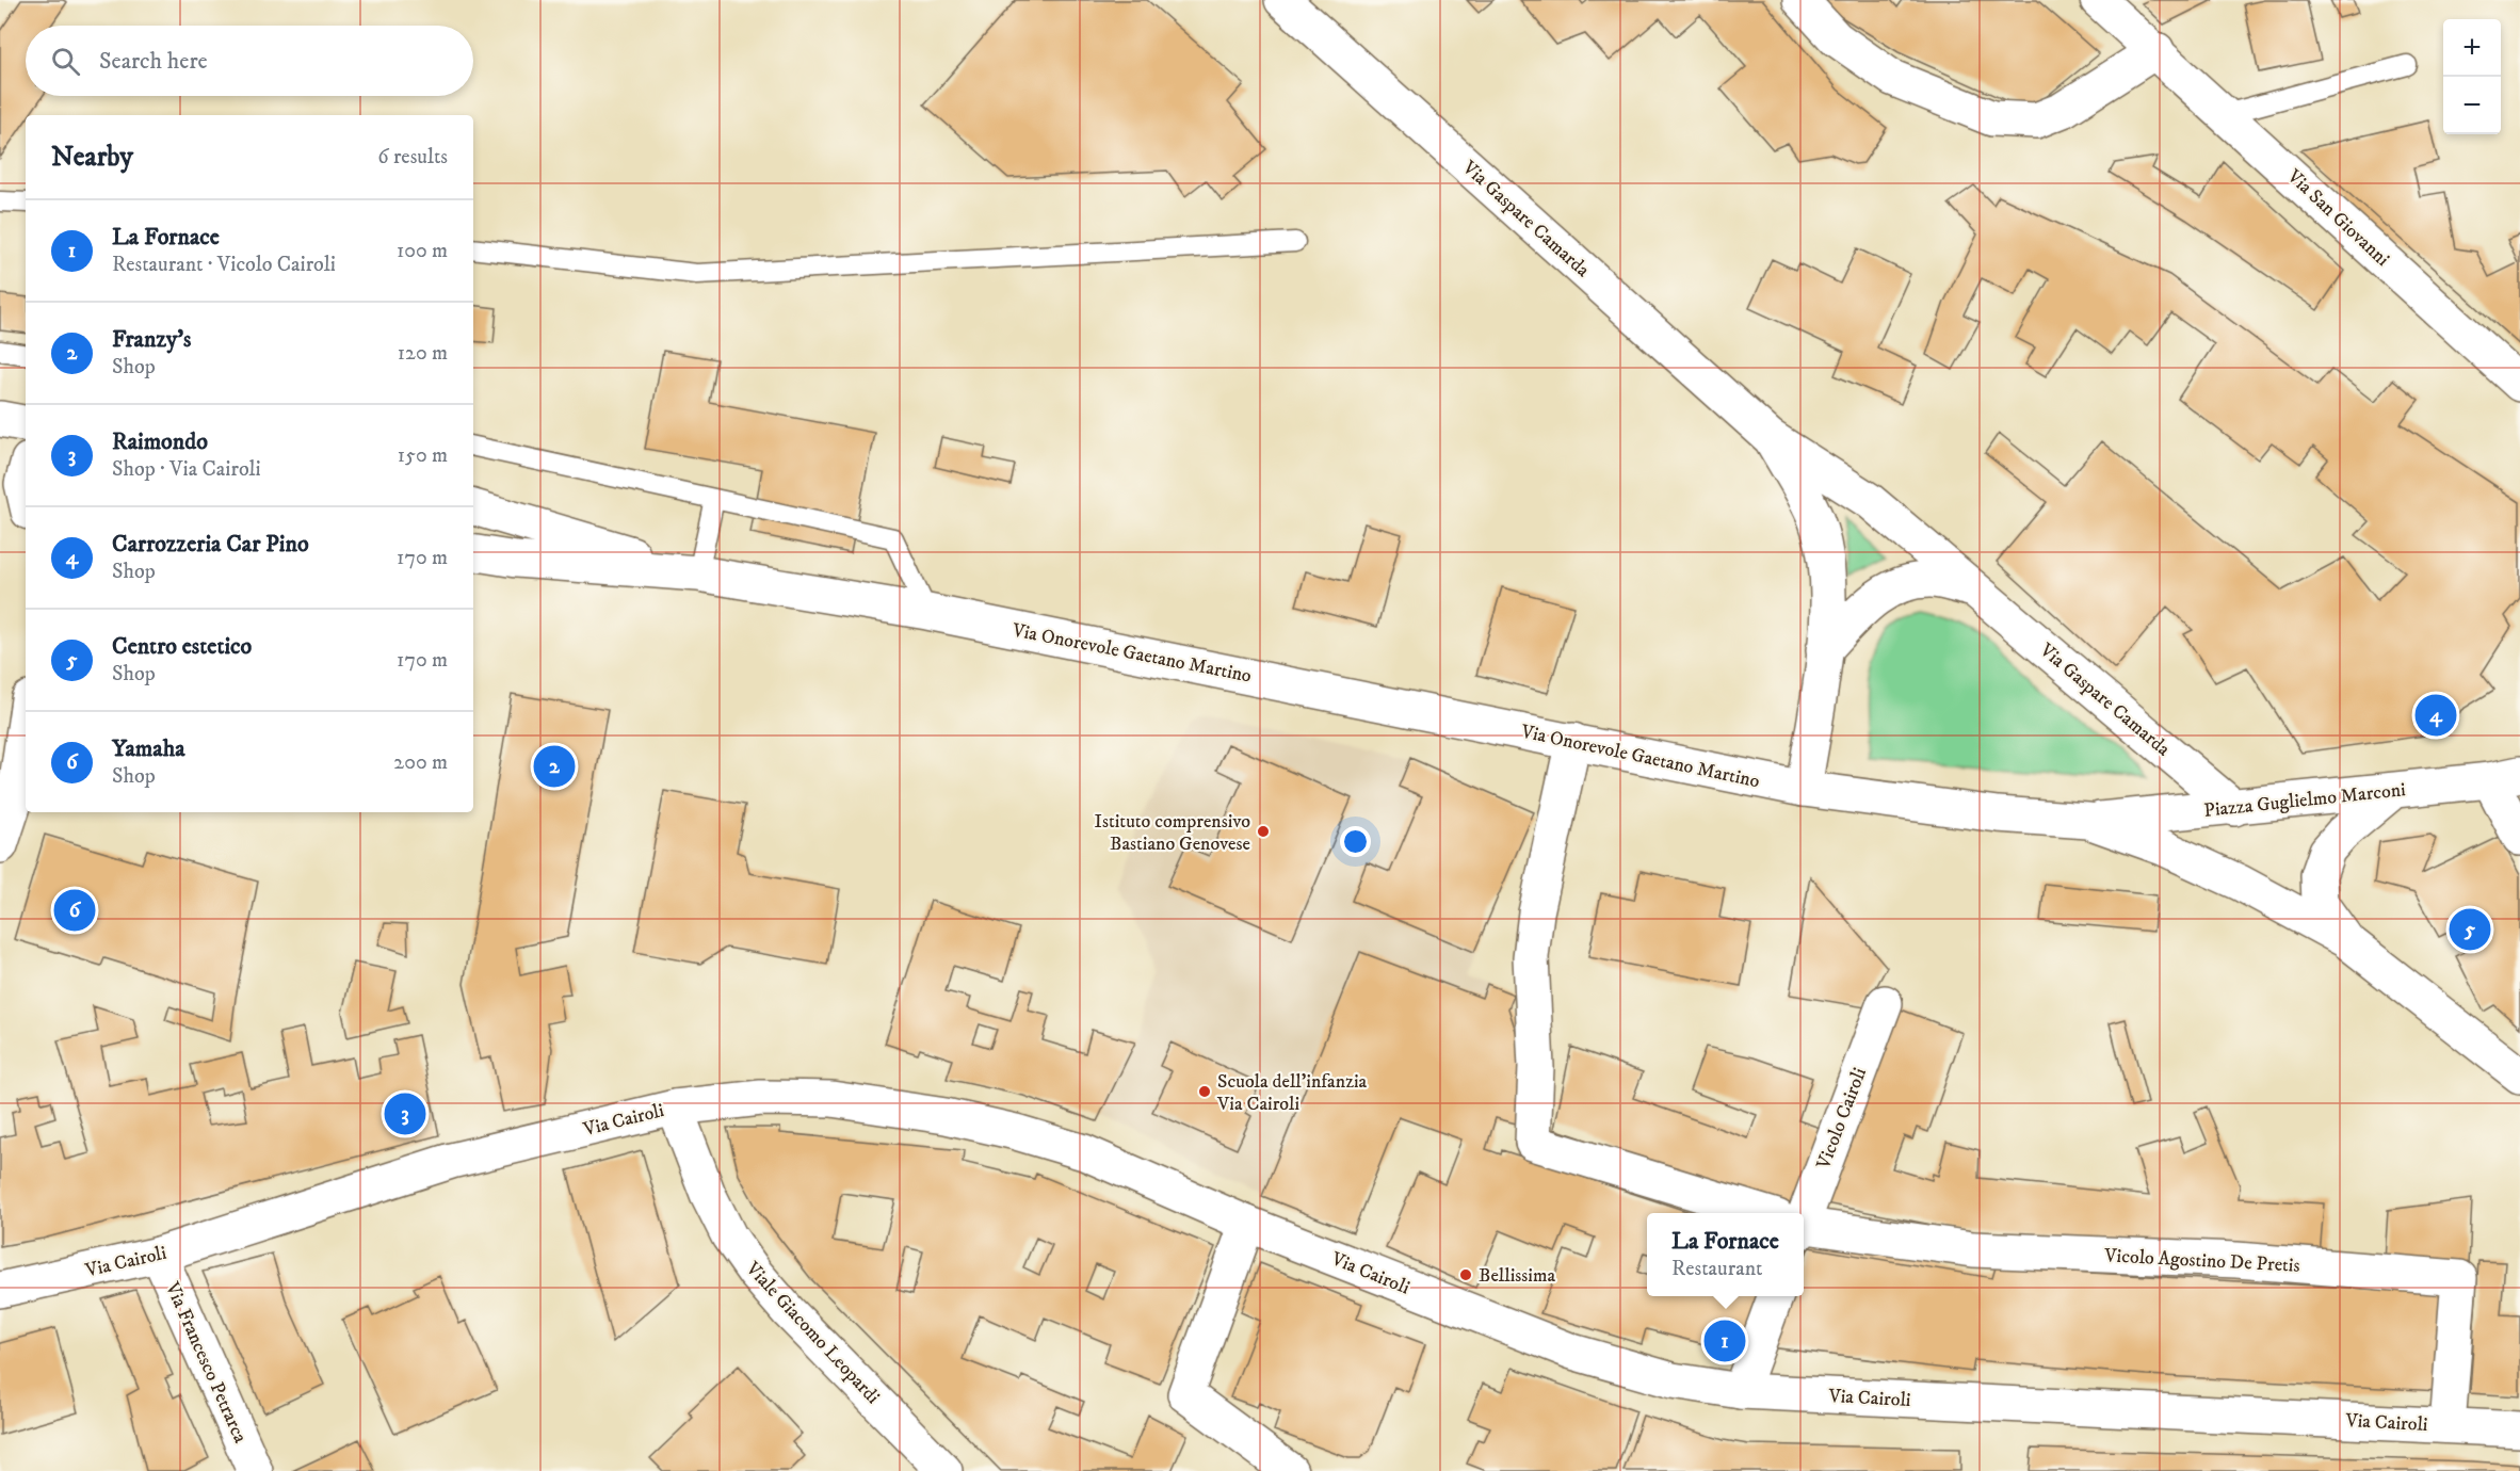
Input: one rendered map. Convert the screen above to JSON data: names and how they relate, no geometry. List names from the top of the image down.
{
  "streets": {
    "street": [
      "Via San Giovanni",
      "Via Gaspare Camarda",
      "Via Onorevole Gaetano Martino",
      "Piazza Guglielmo Marconi",
      "Vicolo Cairoli",
      "Via Cairoli",
      "Vicolo Agostino De Pretis",
      "Viale Giacomo Leopardi",
      "Via Francesco Petrarca"
    ]
  },
  "crossings": [
    ["Via Gaspare Camarda", "Via Onorevole Gaetano Martino"],
    ["Via Gaspare Camarda", "Piazza Guglielmo Marconi"],
    ["Via Onorevole Gaetano Martino", "Piazza Guglielmo Marconi"],
    ["Via Onorevole Gaetano Martino", "Vicolo Agostino De Pretis"],
    ["Via Cairoli", "Vicolo Agostino De Pretis"],
    ["Via Cairoli", "Viale Giacomo Leopardi"],
    ["Via Cairoli", "Via Francesco Petrarca"]
  ],
  "places": ["Istituto comprensivo Bastiano Genovese", "Scuola dell'infanzia Via Cairoli", "Bellissima"],
  "page": {
    "map_buttons": ["+", "−"],
    "search": "Search here",
    "heading": ["Nearby", "6 results"],
    "list": [
      {
        "mark": "1",
        "name": "La Fornace",
        "note": "Restaurant · Vicolo Cairoli",
        "value": "100 m"
      },
      {
        "mark": "2",
        "name": "Franzy's",
        "note": "Shop",
        "value": "120 m"
      },
      {
        "mark": "3",
        "name": "Raimondo",
        "note": "Shop · Via Cairoli",
        "value": "150 m"
      },
      {
        "mark": "4",
        "name": "Carrozzeria Car Pino",
        "note": "Shop",
        "value": "170 m"
      },
      {
        "mark": "5",
        "name": "Centro estetico",
        "note": "Shop",
        "value": "170 m"
      },
      {
        "mark": "6",
        "name": "Yamaha",
        "note": "Shop",
        "value": "200 m"
      }
    ],
    "pins": [
      "4",
      "2",
      "6",
      "5",
      "3",
      "1"
    ],
    "popup": ["La Fornace", "Restaurant"]
  }
}
